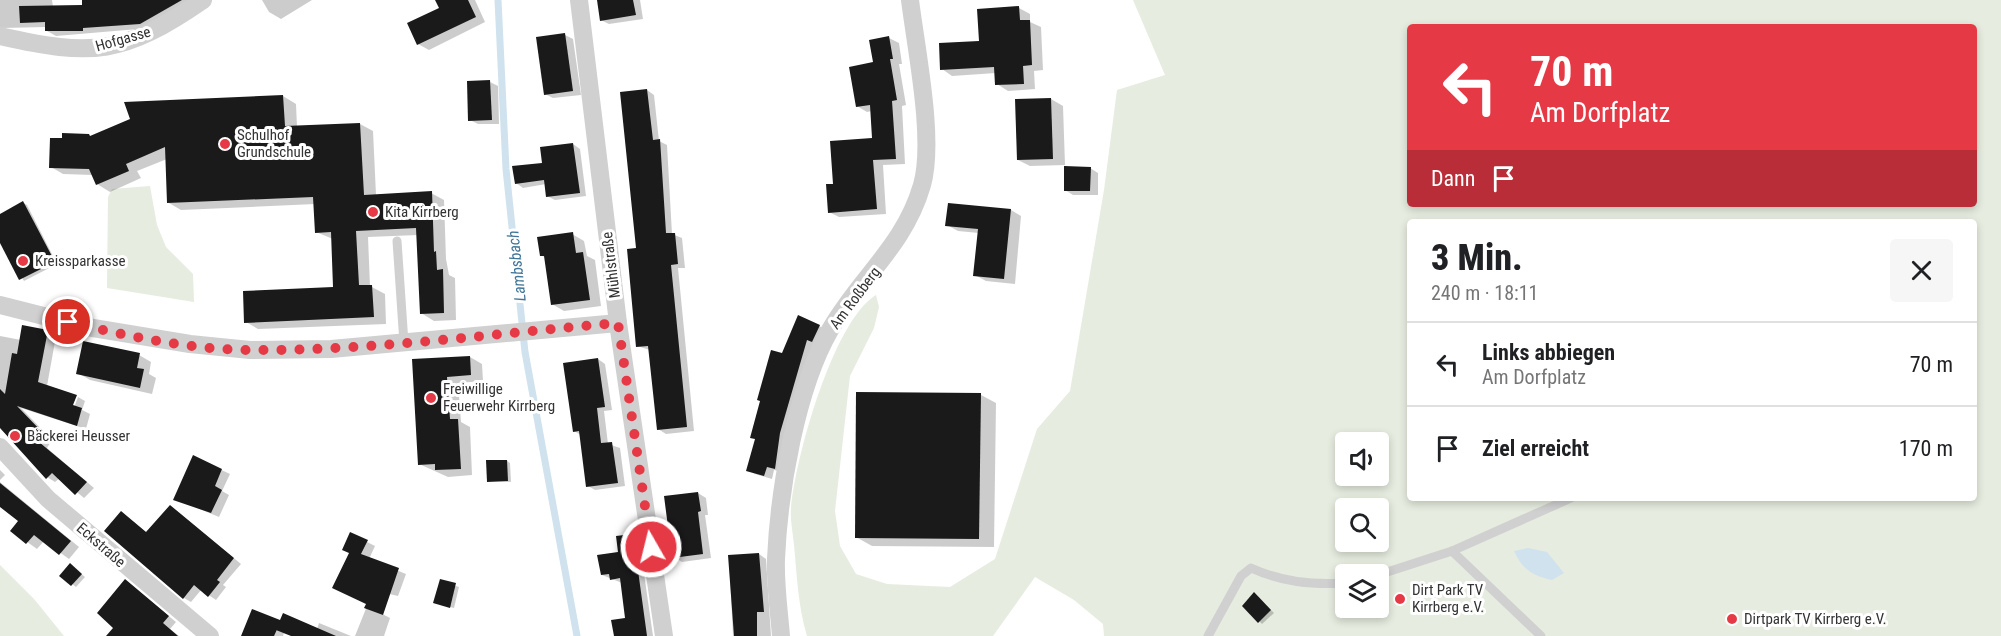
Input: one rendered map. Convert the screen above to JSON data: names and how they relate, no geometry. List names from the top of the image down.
{
  "streets": {
    "street": [
      "Hofgasse",
      "Mühlstraße",
      "Am Roßberg",
      "Eckstraße"
    ]
  },
  "water": ["Lambsbach"],
  "places": [
    "Schulhof Grundschule",
    "Kita Kirrberg",
    "Kreissparkasse",
    "Freiwillige Feuerwehr Kirrberg",
    "Bäckerei Heusser",
    "Dirt Park TV Kirrberg e.V.",
    "Dirtpark TV Kirrberg e.V."
  ],
  "page": {
    "turn": ["70 m", "Am Dorfplatz"],
    "then": "Dann",
    "heading": ["3 Min.", "240 m · 18:11"],
    "list": [
      {
        "name": "Links abbiegen",
        "note": "Am Dorfplatz",
        "value": "70 m"
      },
      {
        "name": "Ziel erreicht",
        "value": "170 m"
      }
    ]
  }
}
